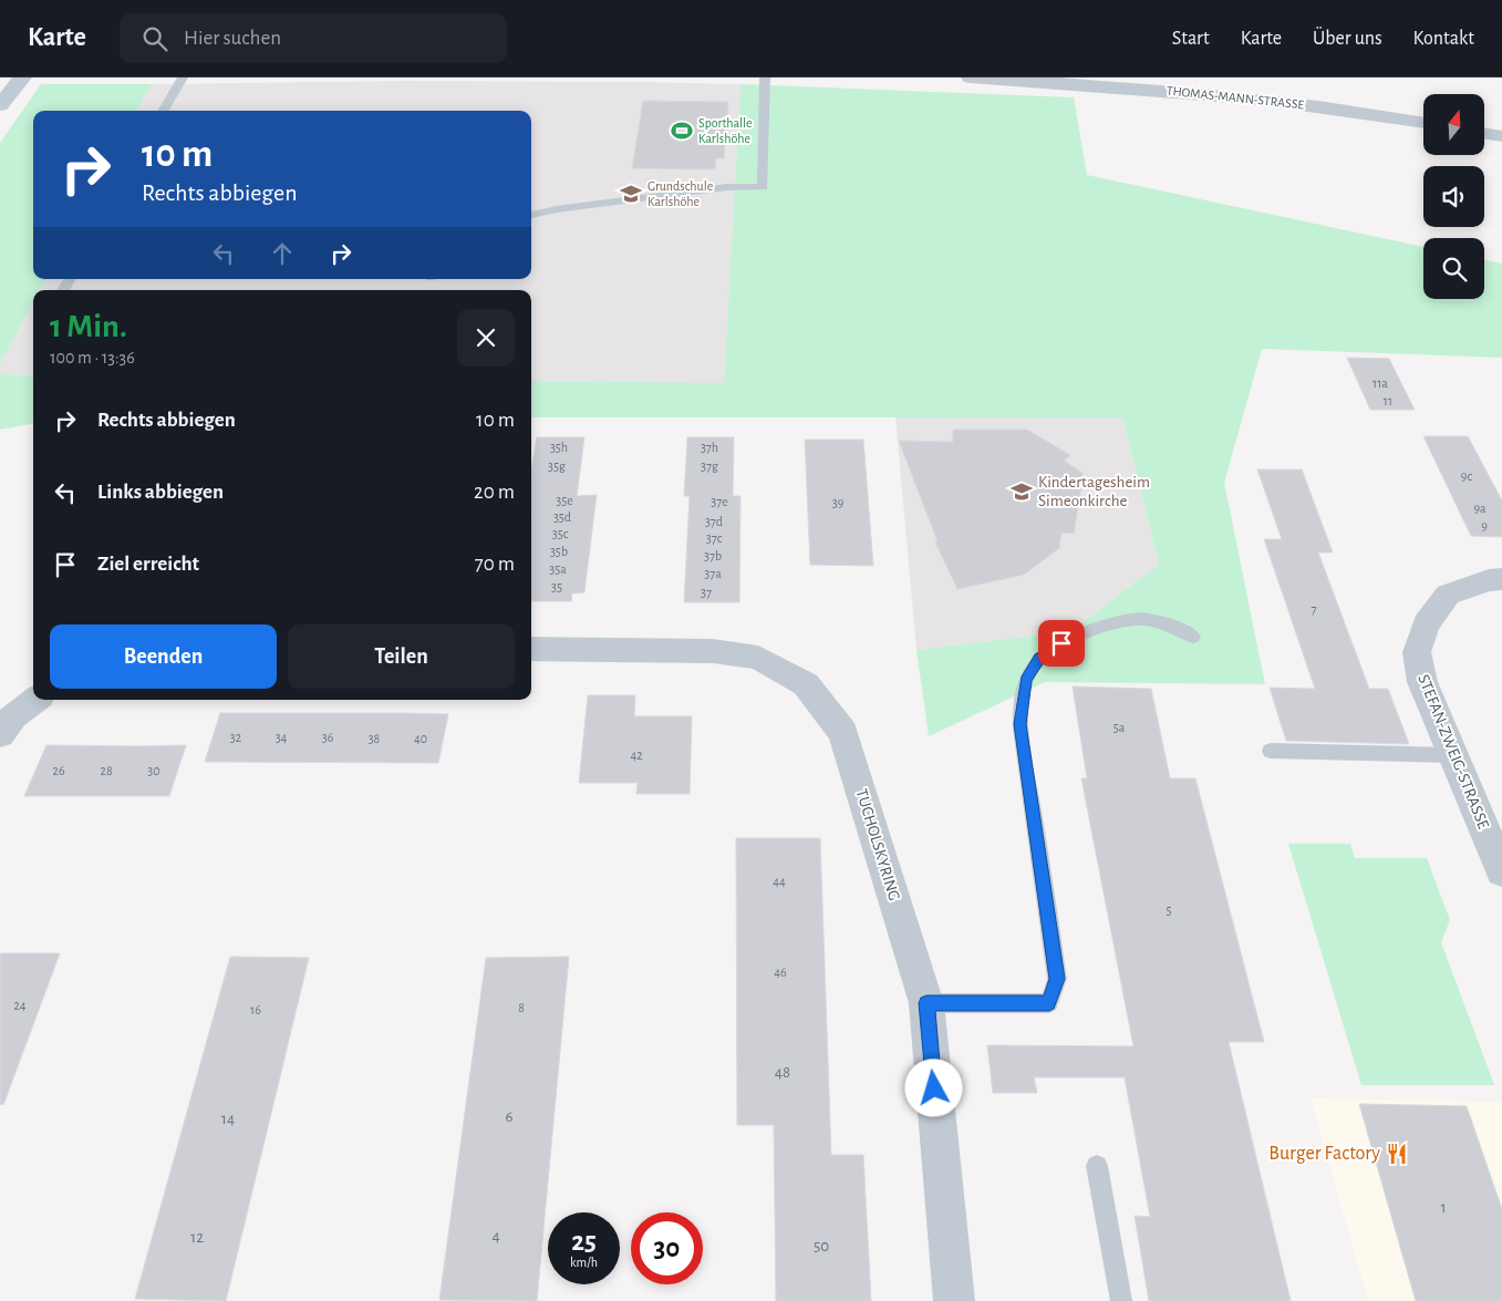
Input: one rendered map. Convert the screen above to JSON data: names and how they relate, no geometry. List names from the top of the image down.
{
  "streets": {
    "street": ["THOMAS-MANN-STRASSE", "STEFAN-ZWEIG-STRASSE", "TUCHOLSKYRING"]
  },
  "places": {
    "sports": ["Sporthalle Karlshöhe"],
    "school or university": ["Grundschule Karlshöhe", "Kindertagesheim Simeonkirche"],
    "restaurant": ["Burger Factory"]
  },
  "house_numbers": [
    "11a",
    "11",
    "35h",
    "37h",
    "35g",
    "37g",
    "9c",
    "35e",
    "37e",
    "39",
    "9a",
    "35d",
    "37d",
    "9",
    "35c",
    "37c",
    "35b",
    "37b",
    "35a",
    "37a",
    "35",
    "37",
    "7",
    "5a",
    "32",
    "34",
    "36",
    "38",
    "40",
    "42",
    "26",
    "28",
    "30",
    "44",
    "5",
    "46",
    "24",
    "8",
    "16",
    "48",
    "6",
    "14",
    "1",
    "4",
    "12",
    "50"
  ],
  "north": "top",
  "page": {
    "header": "Karte",
    "search": "Hier suchen",
    "nav": [
      "Start",
      "Karte",
      "Über uns",
      "Kontakt"
    ],
    "turn": ["10 m", "Rechts abbiegen"],
    "heading": ["1 Min.", "100 m · 13:36"],
    "list": [
      {
        "name": "Rechts abbiegen",
        "value": "10 m"
      },
      {
        "name": "Links abbiegen",
        "value": "20 m"
      },
      {
        "name": "Ziel erreicht",
        "value": "70 m"
      }
    ],
    "buttons": ["Beenden", "Teilen"],
    "speed": "25 km/h",
    "limit": "30"
  }
}
